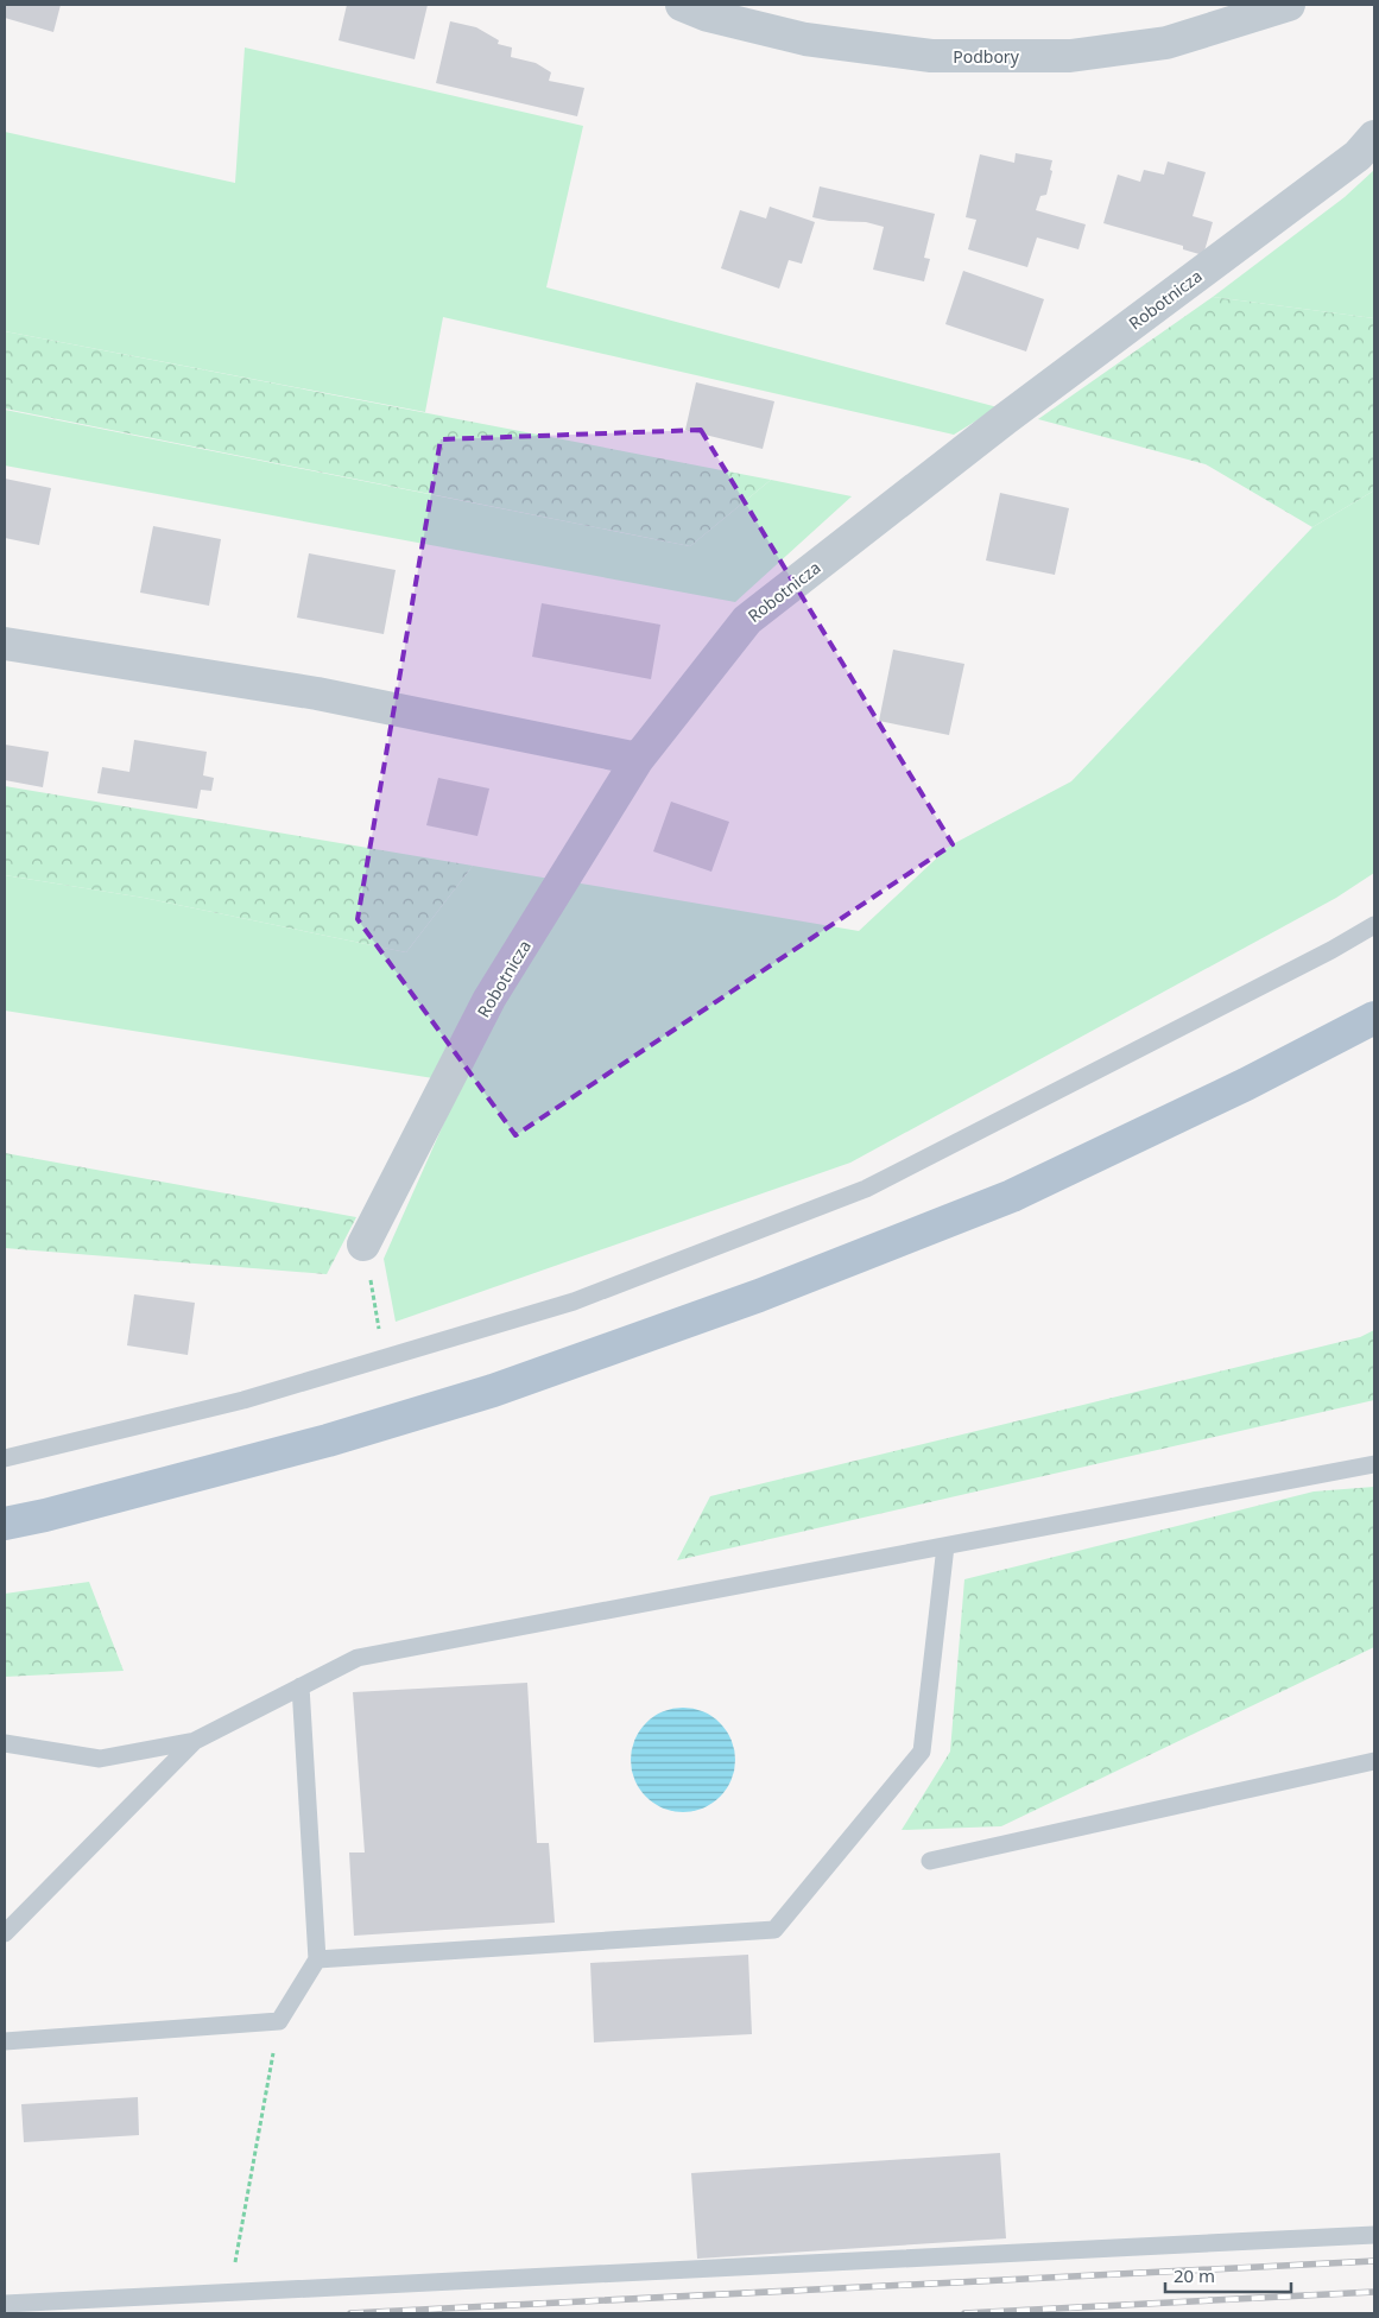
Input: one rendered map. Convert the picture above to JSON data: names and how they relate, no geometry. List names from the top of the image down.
{
  "streets": {
    "street": ["Podbory", "Robotnicza"]
  },
  "scale_bar": "20 m"
}
